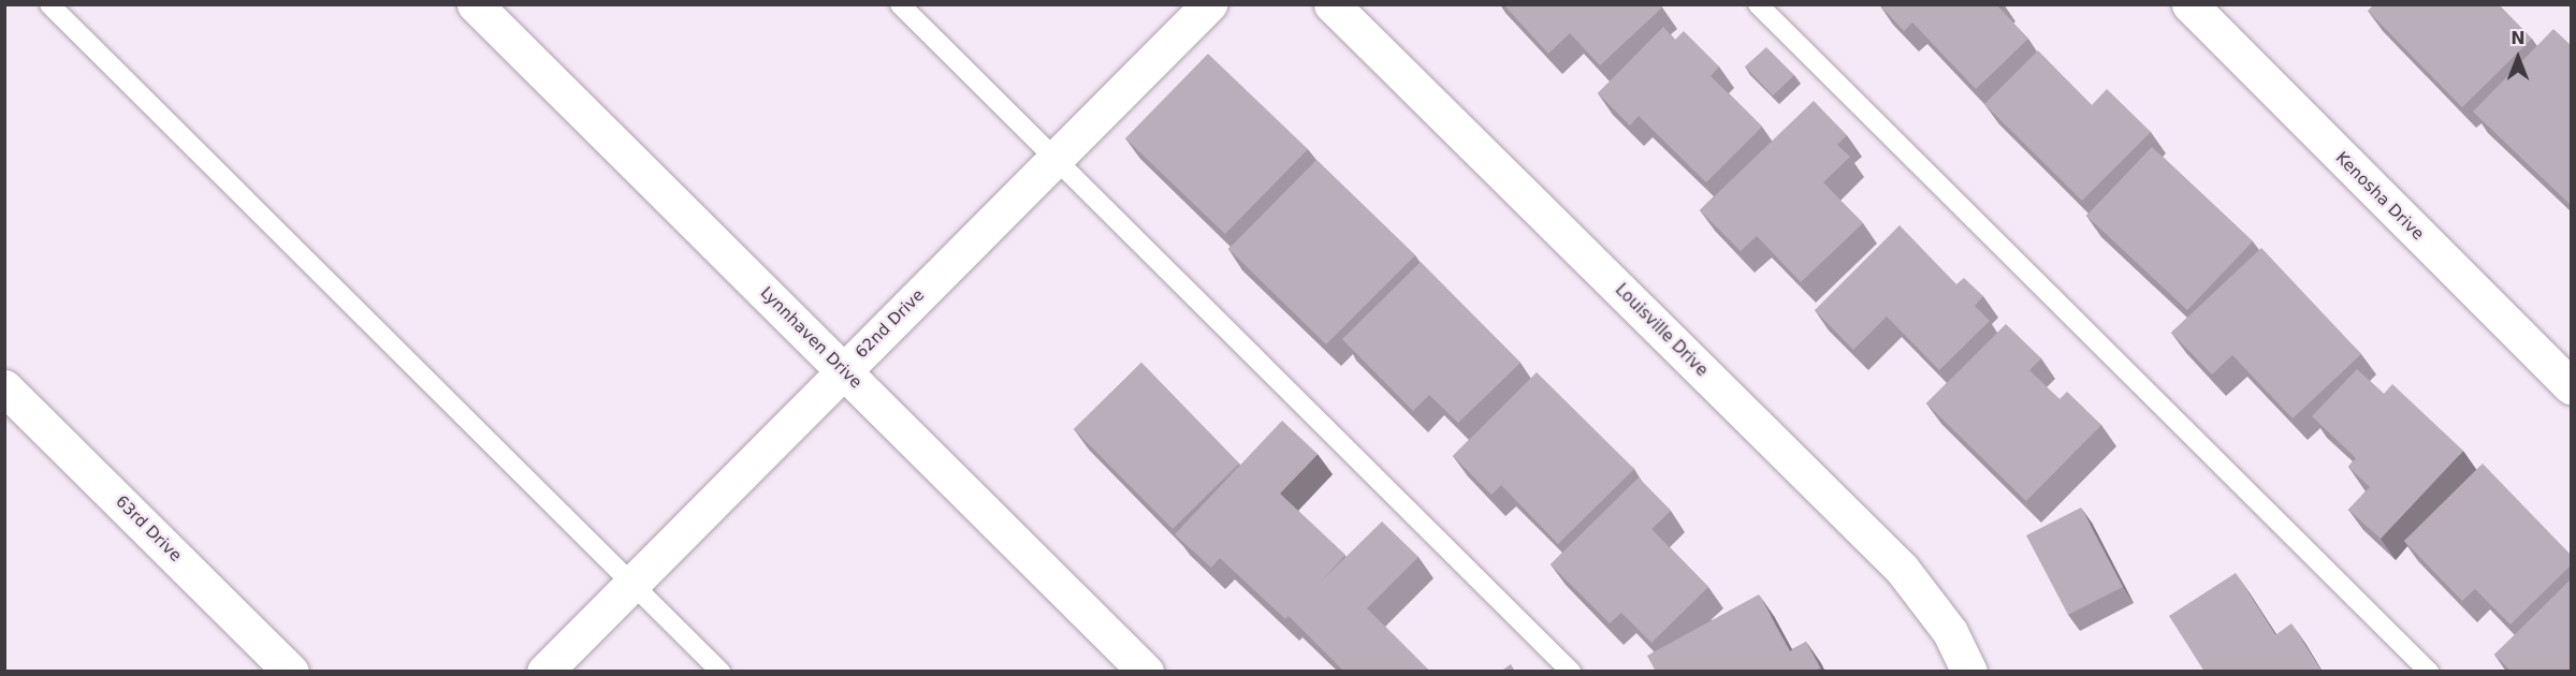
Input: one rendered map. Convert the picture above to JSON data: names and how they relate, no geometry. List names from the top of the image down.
{
  "streets": {
    "street": [
      "Kenosha Drive",
      "62nd Drive",
      "Louisville Drive",
      "Lynnhaven Drive",
      "63rd Drive"
    ]
  },
  "crossings": [
    ["62nd Drive", "Lynnhaven Drive"]
  ],
  "north": "top"
}
